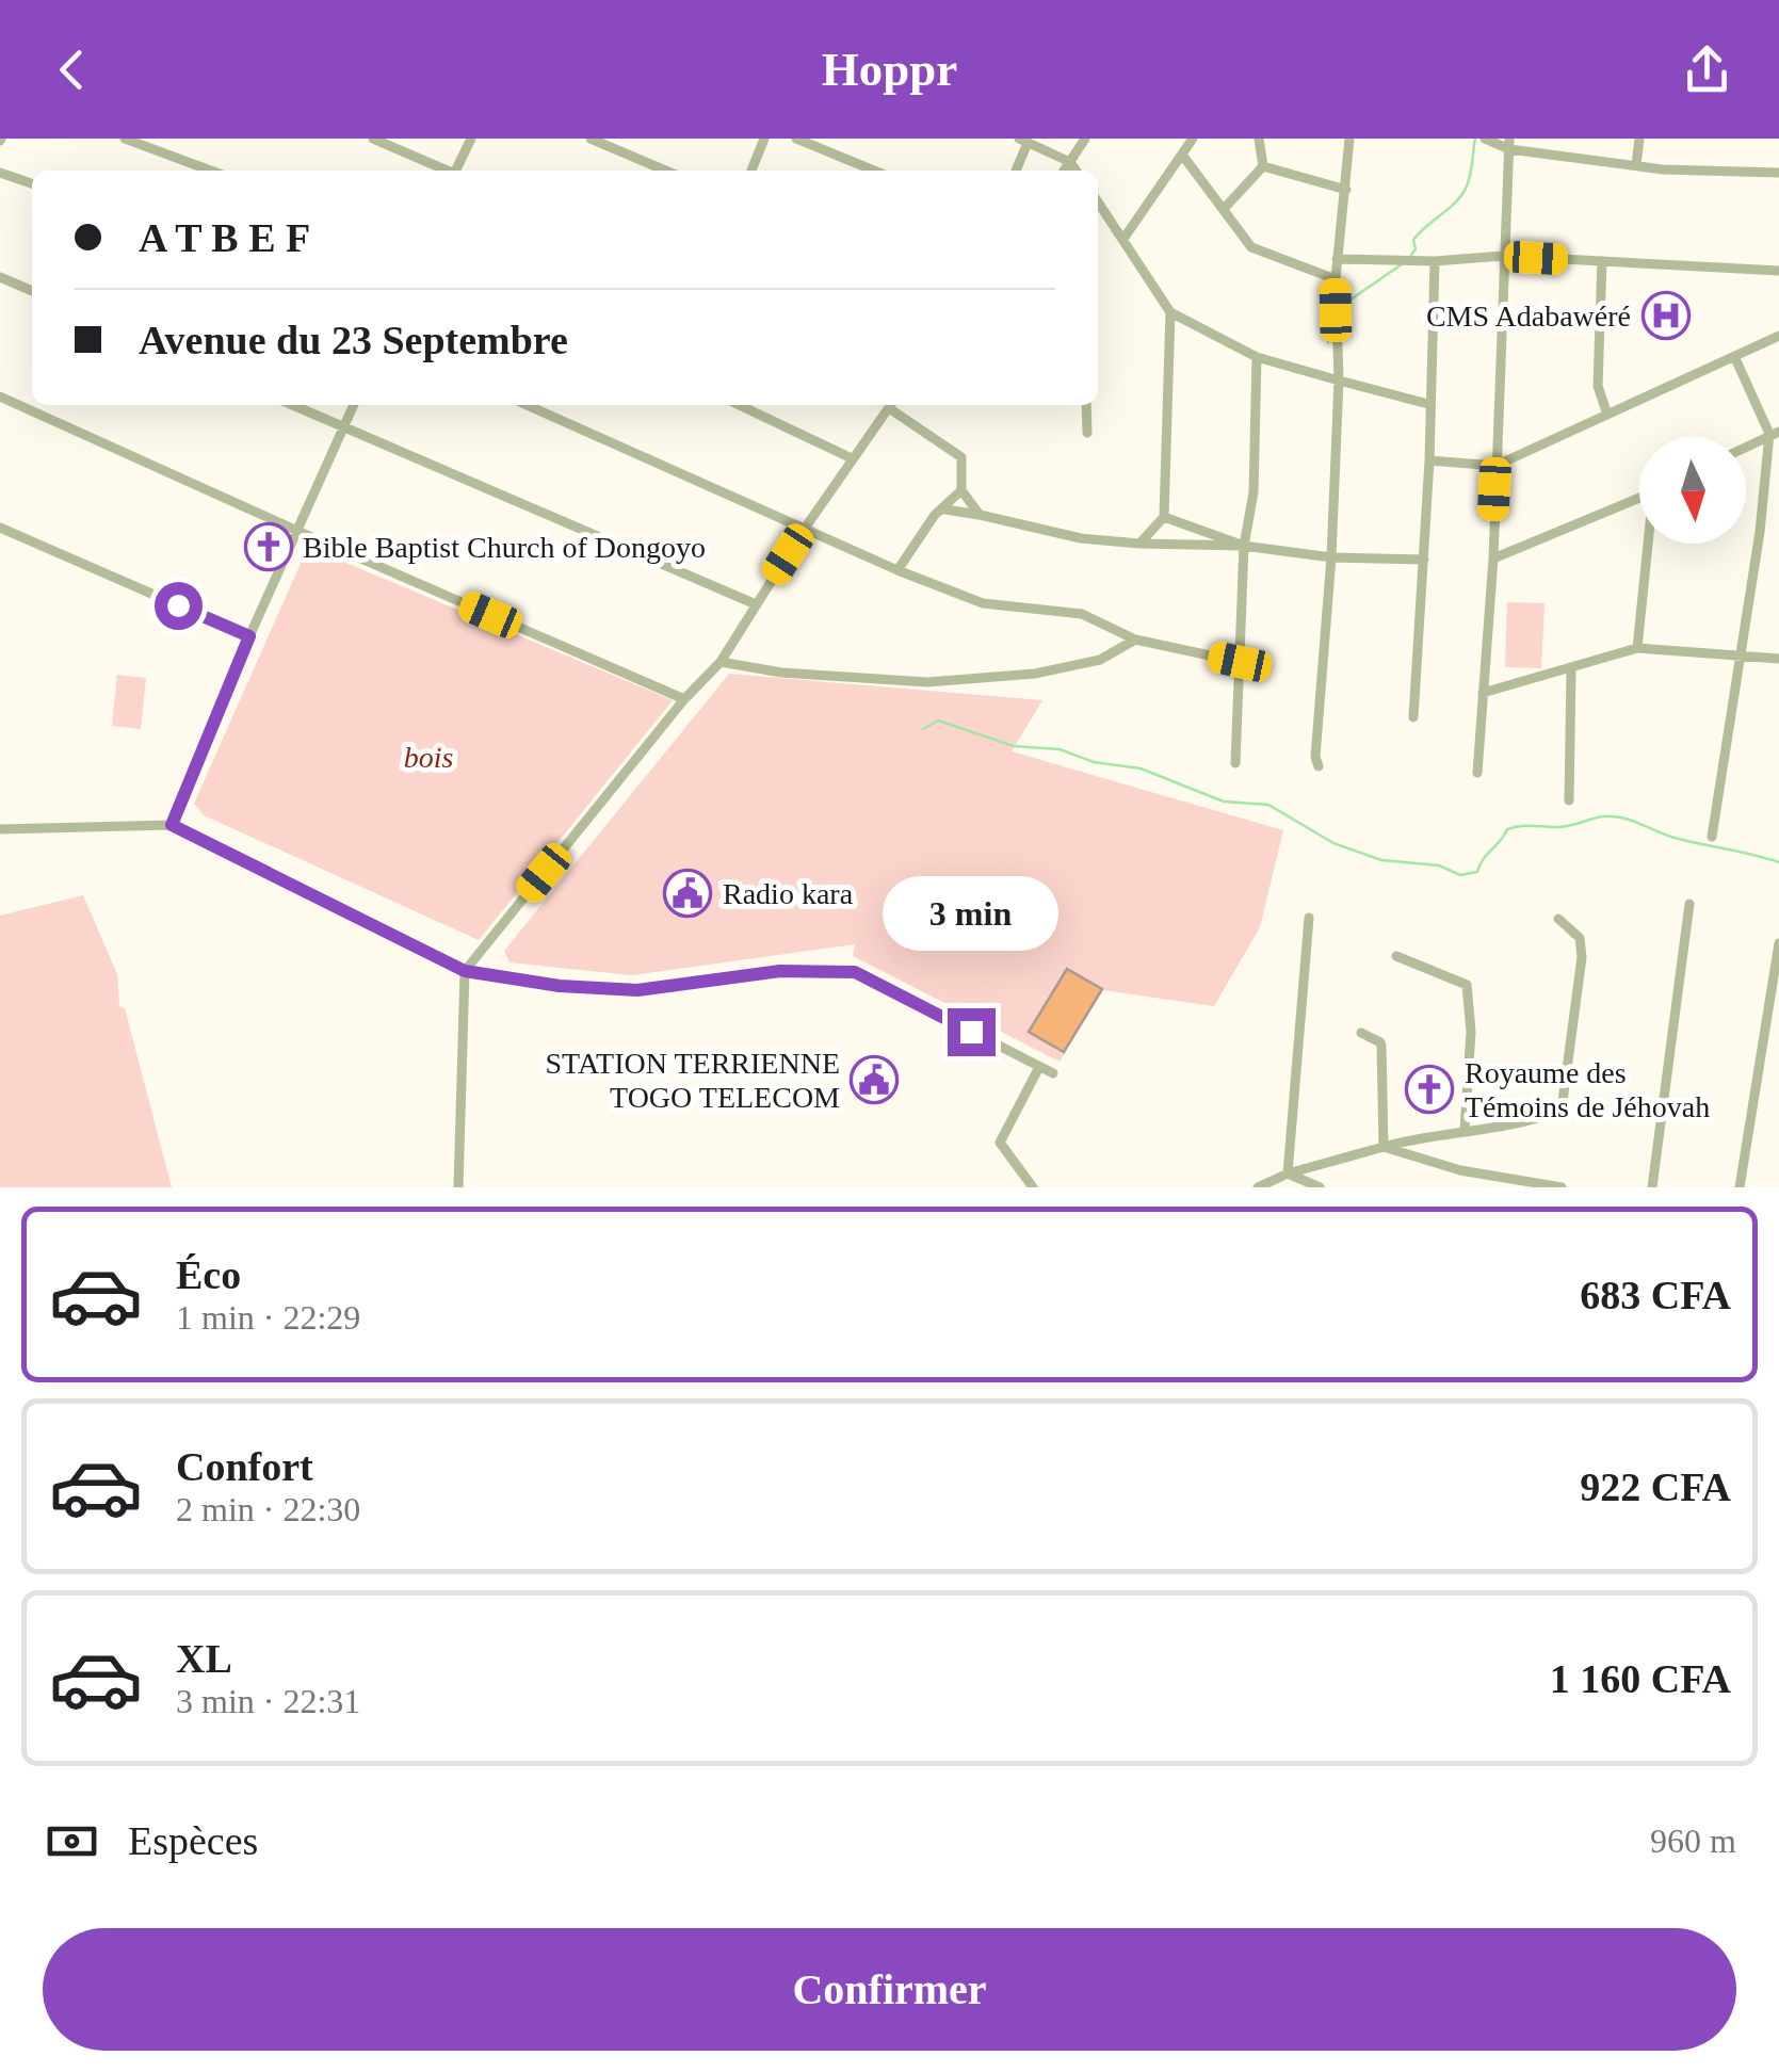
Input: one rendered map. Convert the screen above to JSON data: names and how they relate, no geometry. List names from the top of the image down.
{
  "parks": ["bois"],
  "places": {
    "hospital": ["CMS Adabawéré"],
    "church": ["Bible Baptist Church of Dongoyo", "Royaume des Témoins de Jéhovah"],
    "public building": ["Radio kara", "STATION TERRIENNE TOGO TELECOM"]
  },
  "north": "bottom",
  "page": {
    "header": "Hoppr",
    "banner": ["A T B E F", "Avenue du 23 Septembre"],
    "bubble": "3 min",
    "list": [
      {
        "name": "Éco",
        "note": "1 min · 22:29",
        "value": "683 CFA"
      },
      {
        "name": "Confort",
        "note": "2 min · 22:30",
        "value": "922 CFA"
      },
      {
        "name": "XL",
        "note": "3 min · 22:31",
        "value": "1 160 CFA"
      }
    ],
    "pay": ["Espèces", "960 m"],
    "buttons": "Confirmer"
  }
}
